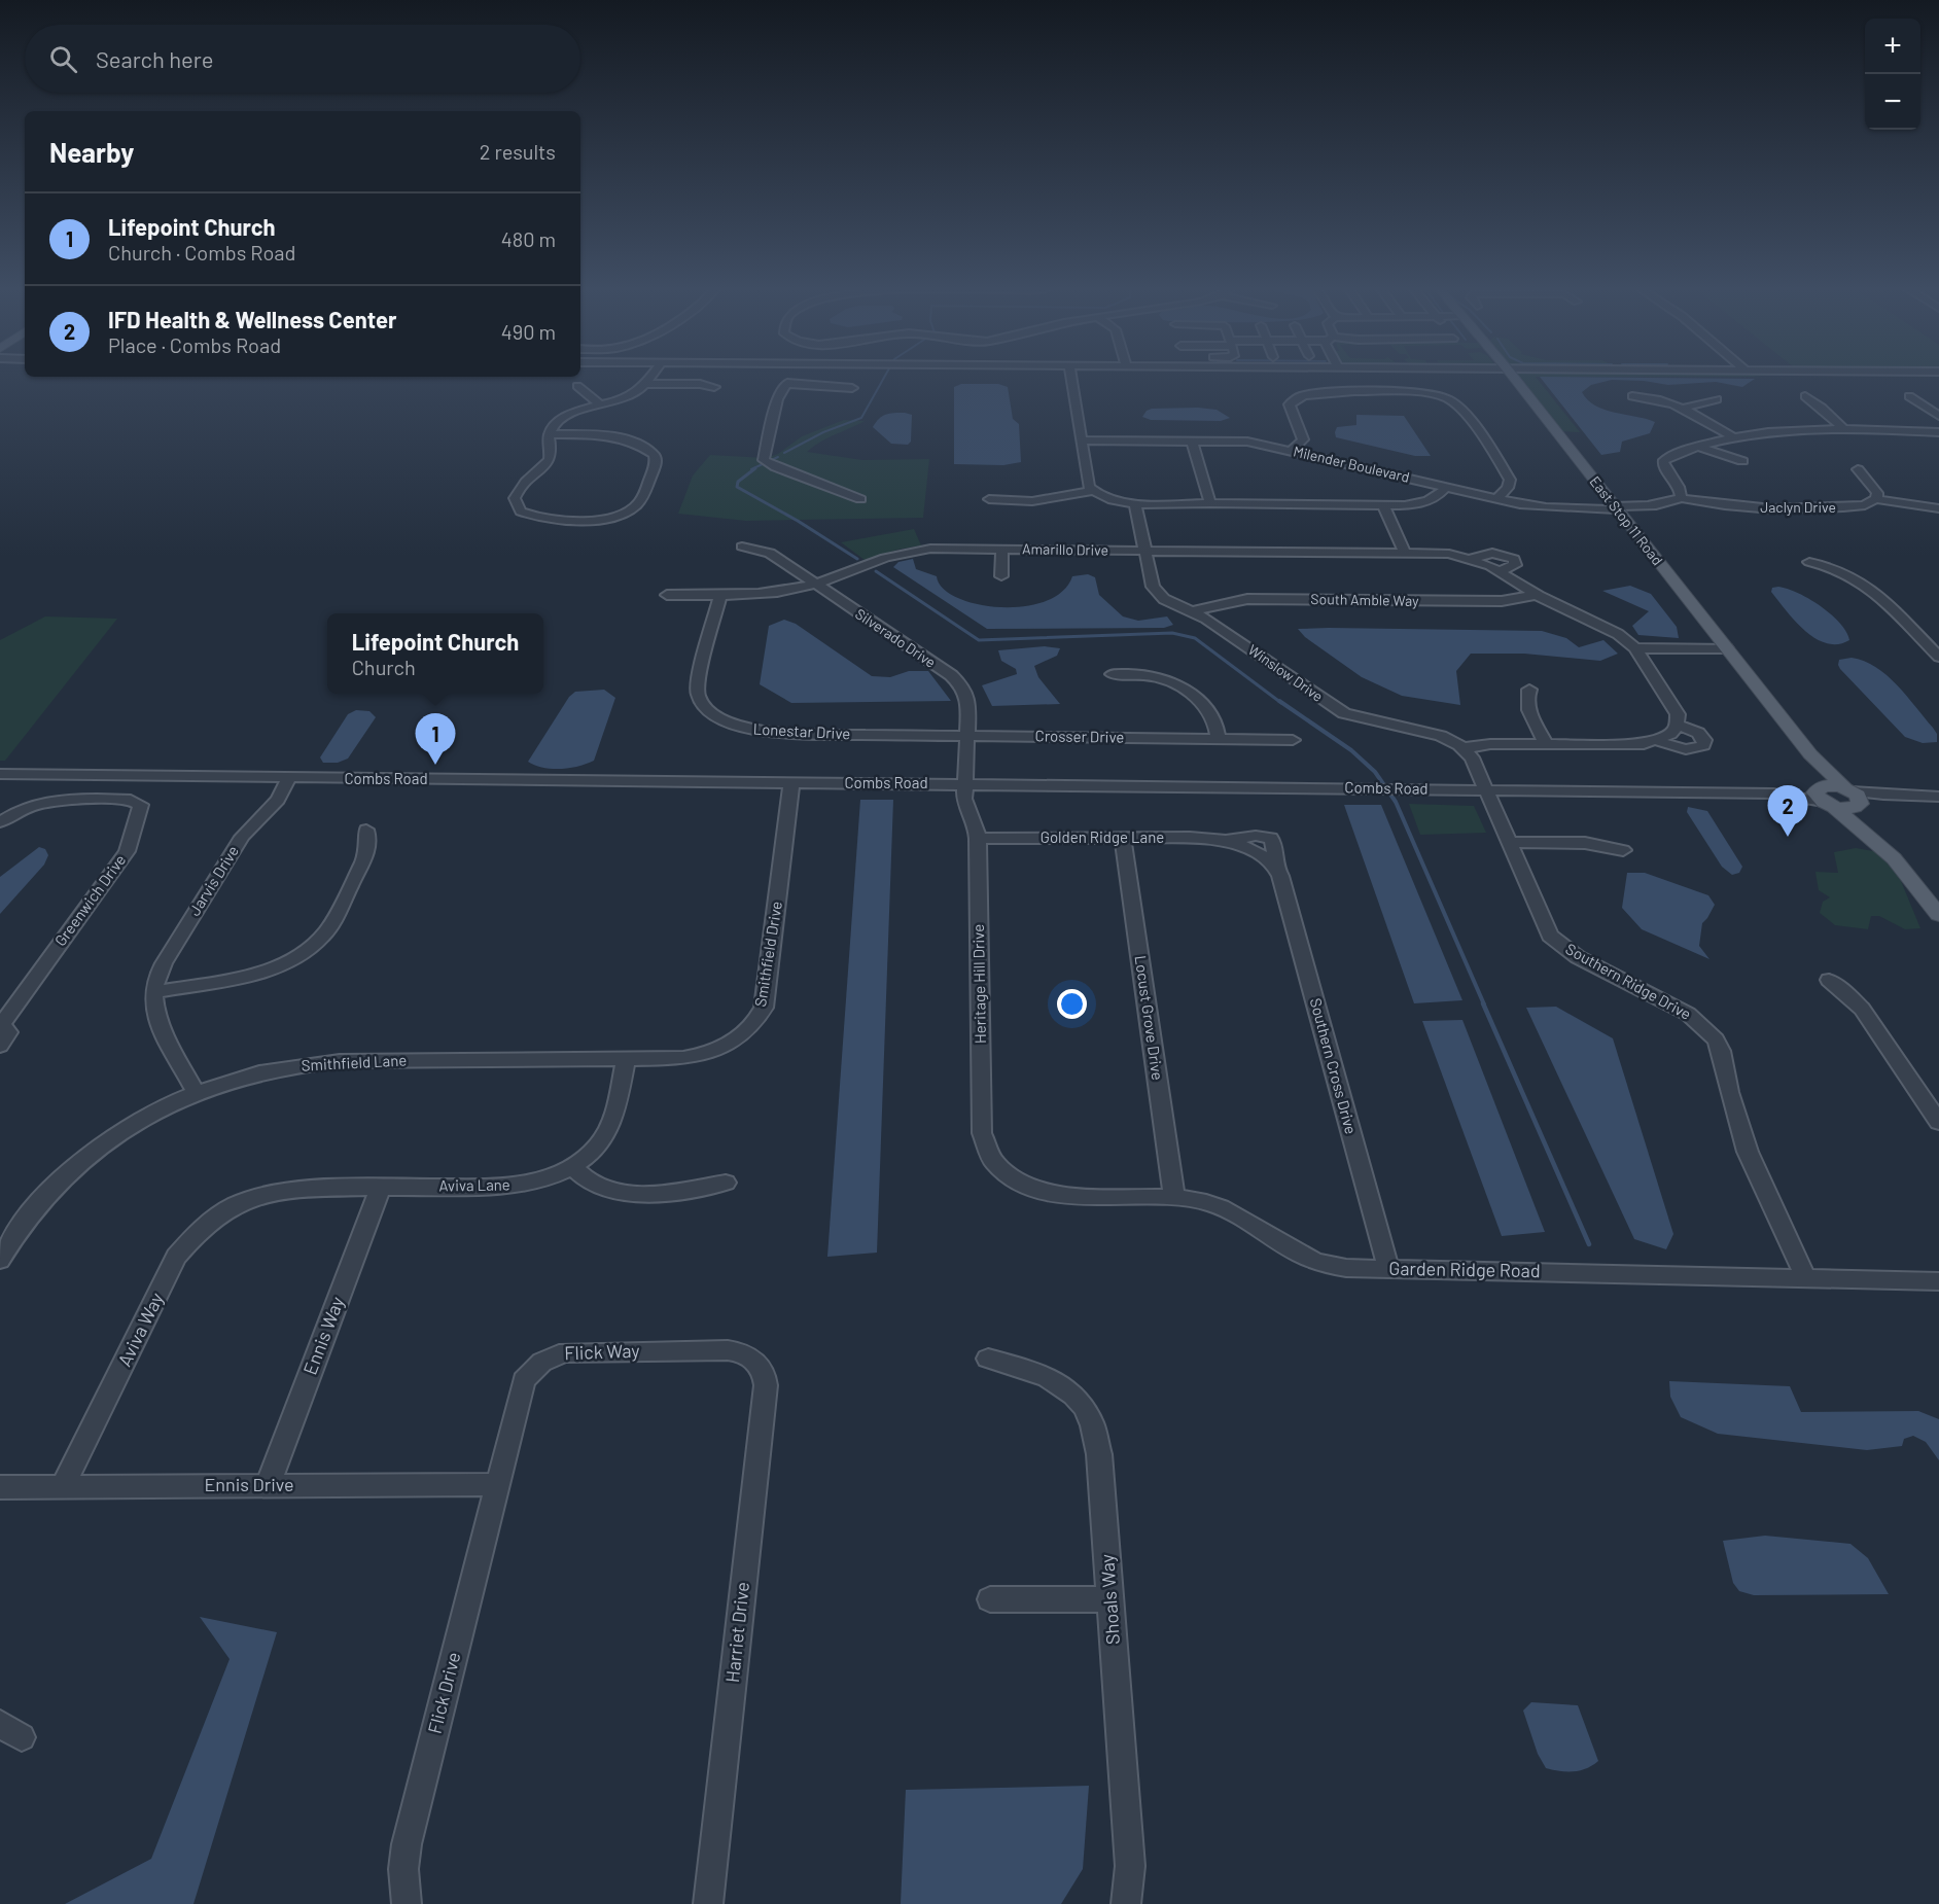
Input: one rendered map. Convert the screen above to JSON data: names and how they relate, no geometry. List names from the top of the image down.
{
  "streets": {
    "main road": ["East Stop 11 Road"],
    "street": [
      "Milender Boulevard",
      "Jaclyn Drive",
      "Amarillo Drive",
      "South Amble Way",
      "Silverado Drive",
      "Winslow Drive",
      "Lonestar Drive",
      "Crosser Drive",
      "Combs Road",
      "Golden Ridge Lane",
      "Jarvis Drive",
      "Greenwich Drive",
      "Smithfield Drive",
      "Southern Ridge Drive",
      "Heritage Hill Drive",
      "Locust Grove Drive",
      "Smithfield Lane",
      "Southern Cross Drive",
      "Aviva Lane",
      "Garden Ridge Road",
      "Aviva Way",
      "Ennis Way",
      "Flick Way",
      "Ennis Drive",
      "Shoals Way",
      "Harriet Drive",
      "Flick Drive"
    ]
  },
  "crossings": [
    ["Milender Boulevard", "Jaclyn Drive"],
    ["Milender Boulevard", "East Stop 11 Road"],
    ["East Stop 11 Road", "Combs Road"],
    ["Amarillo Drive", "Silverado Drive"],
    ["Amarillo Drive", "Winslow Drive"],
    ["Amarillo Drive", "Lonestar Drive"],
    ["South Amble Way", "Winslow Drive"],
    ["Silverado Drive", "Crosser Drive"],
    ["Silverado Drive", "Combs Road"],
    ["Silverado Drive", "Heritage Hill Drive"],
    ["Lonestar Drive", "Crosser Drive"],
    ["Combs Road", "Jarvis Drive"],
    ["Combs Road", "Smithfield Drive"],
    ["Combs Road", "Southern Ridge Drive"],
    ["Combs Road", "Heritage Hill Drive"],
    ["Golden Ridge Lane", "Heritage Hill Drive"],
    ["Golden Ridge Lane", "Locust Grove Drive"],
    ["Golden Ridge Lane", "Southern Cross Drive"],
    ["Smithfield Drive", "Smithfield Lane"],
    ["Smithfield Drive", "Aviva Lane"],
    ["Southern Ridge Drive", "Garden Ridge Road"],
    ["Heritage Hill Drive", "Garden Ridge Road"],
    ["Locust Grove Drive", "Garden Ridge Road"],
    ["Smithfield Lane", "Aviva Lane"],
    ["Southern Cross Drive", "Garden Ridge Road"],
    ["Aviva Lane", "Aviva Way"],
    ["Aviva Lane", "Ennis Way"],
    ["Aviva Way", "Ennis Drive"],
    ["Ennis Way", "Ennis Drive"],
    ["Flick Way", "Ennis Drive"],
    ["Flick Way", "Harriet Drive"],
    ["Flick Way", "Flick Drive"],
    ["Ennis Drive", "Flick Drive"]
  ],
  "page": {
    "map_buttons": ["+", "−"],
    "search": "Search here",
    "heading": ["Nearby", "2 results"],
    "list": [
      {
        "mark": "1",
        "name": "Lifepoint Church",
        "note": "Church · Combs Road",
        "value": "480 m"
      },
      {
        "mark": "2",
        "name": "IFD Health & Wellness Center",
        "note": "Place · Combs Road",
        "value": "490 m"
      }
    ],
    "popup": ["Lifepoint Church", "Church"],
    "pins": ["1", "2"]
  }
}
